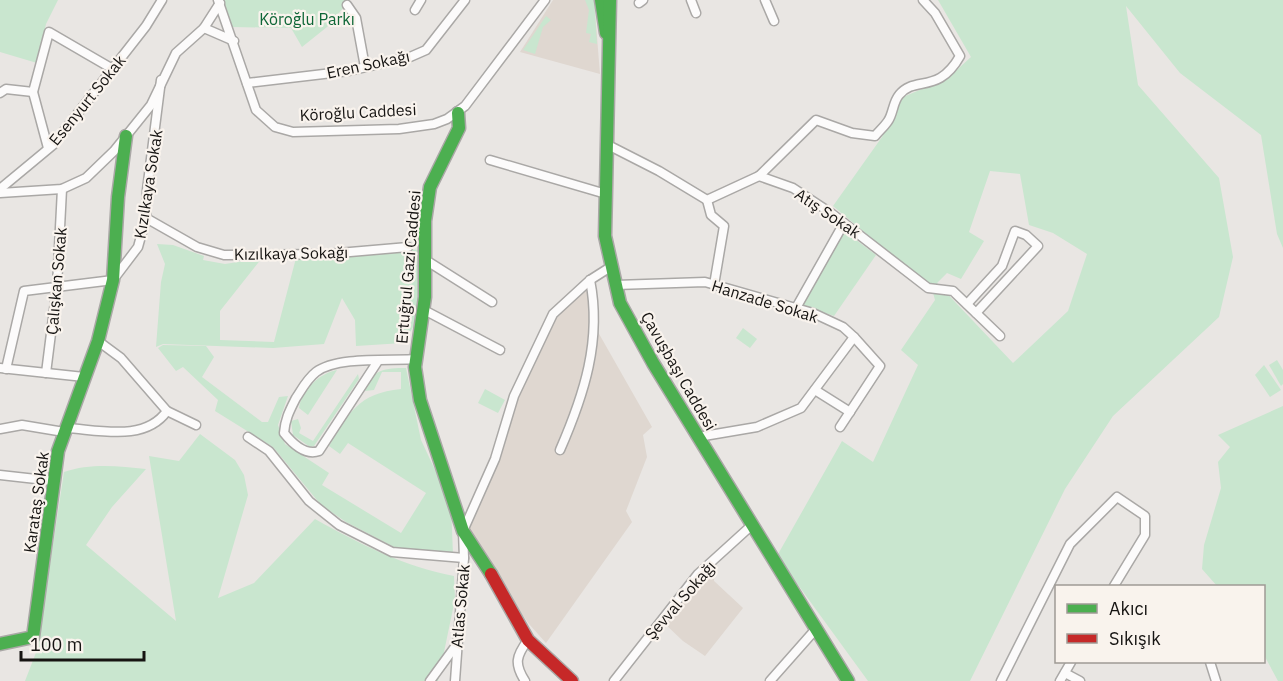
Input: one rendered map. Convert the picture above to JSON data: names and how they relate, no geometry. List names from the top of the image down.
{
  "streets": {
    "street": [
      "Eren Sokağı",
      "Esenyurt Sokak",
      "Köroğlu Caddesi",
      "Kızılkaya Sokak",
      "Atış Sokak",
      "Kızılkaya Sokağı",
      "Ertuğrul Gazi Caddesi",
      "Çalışkan Sokak",
      "Hanzade Sokak",
      "Çavuşbaşı Caddesi",
      "Karataş Sokak",
      "Şevval Sokağı",
      "Atlas Sokak"
    ]
  },
  "crossings": [
    ["Eren Sokağı", "Köroğlu Caddesi"],
    ["Köroğlu Caddesi", "Ertuğrul Gazi Caddesi"],
    ["Kızılkaya Sokak", "Kızılkaya Sokağı"],
    ["Ertuğrul Gazi Caddesi", "Atlas Sokak"],
    ["Hanzade Sokak", "Çavuşbaşı Caddesi"],
    ["Çavuşbaşı Caddesi", "Şevval Sokağı"]
  ],
  "parks": ["Köroğlu Parkı"],
  "legend": ["Akıcı", "Sıkışık"],
  "scale_bar": "100 m"
}
